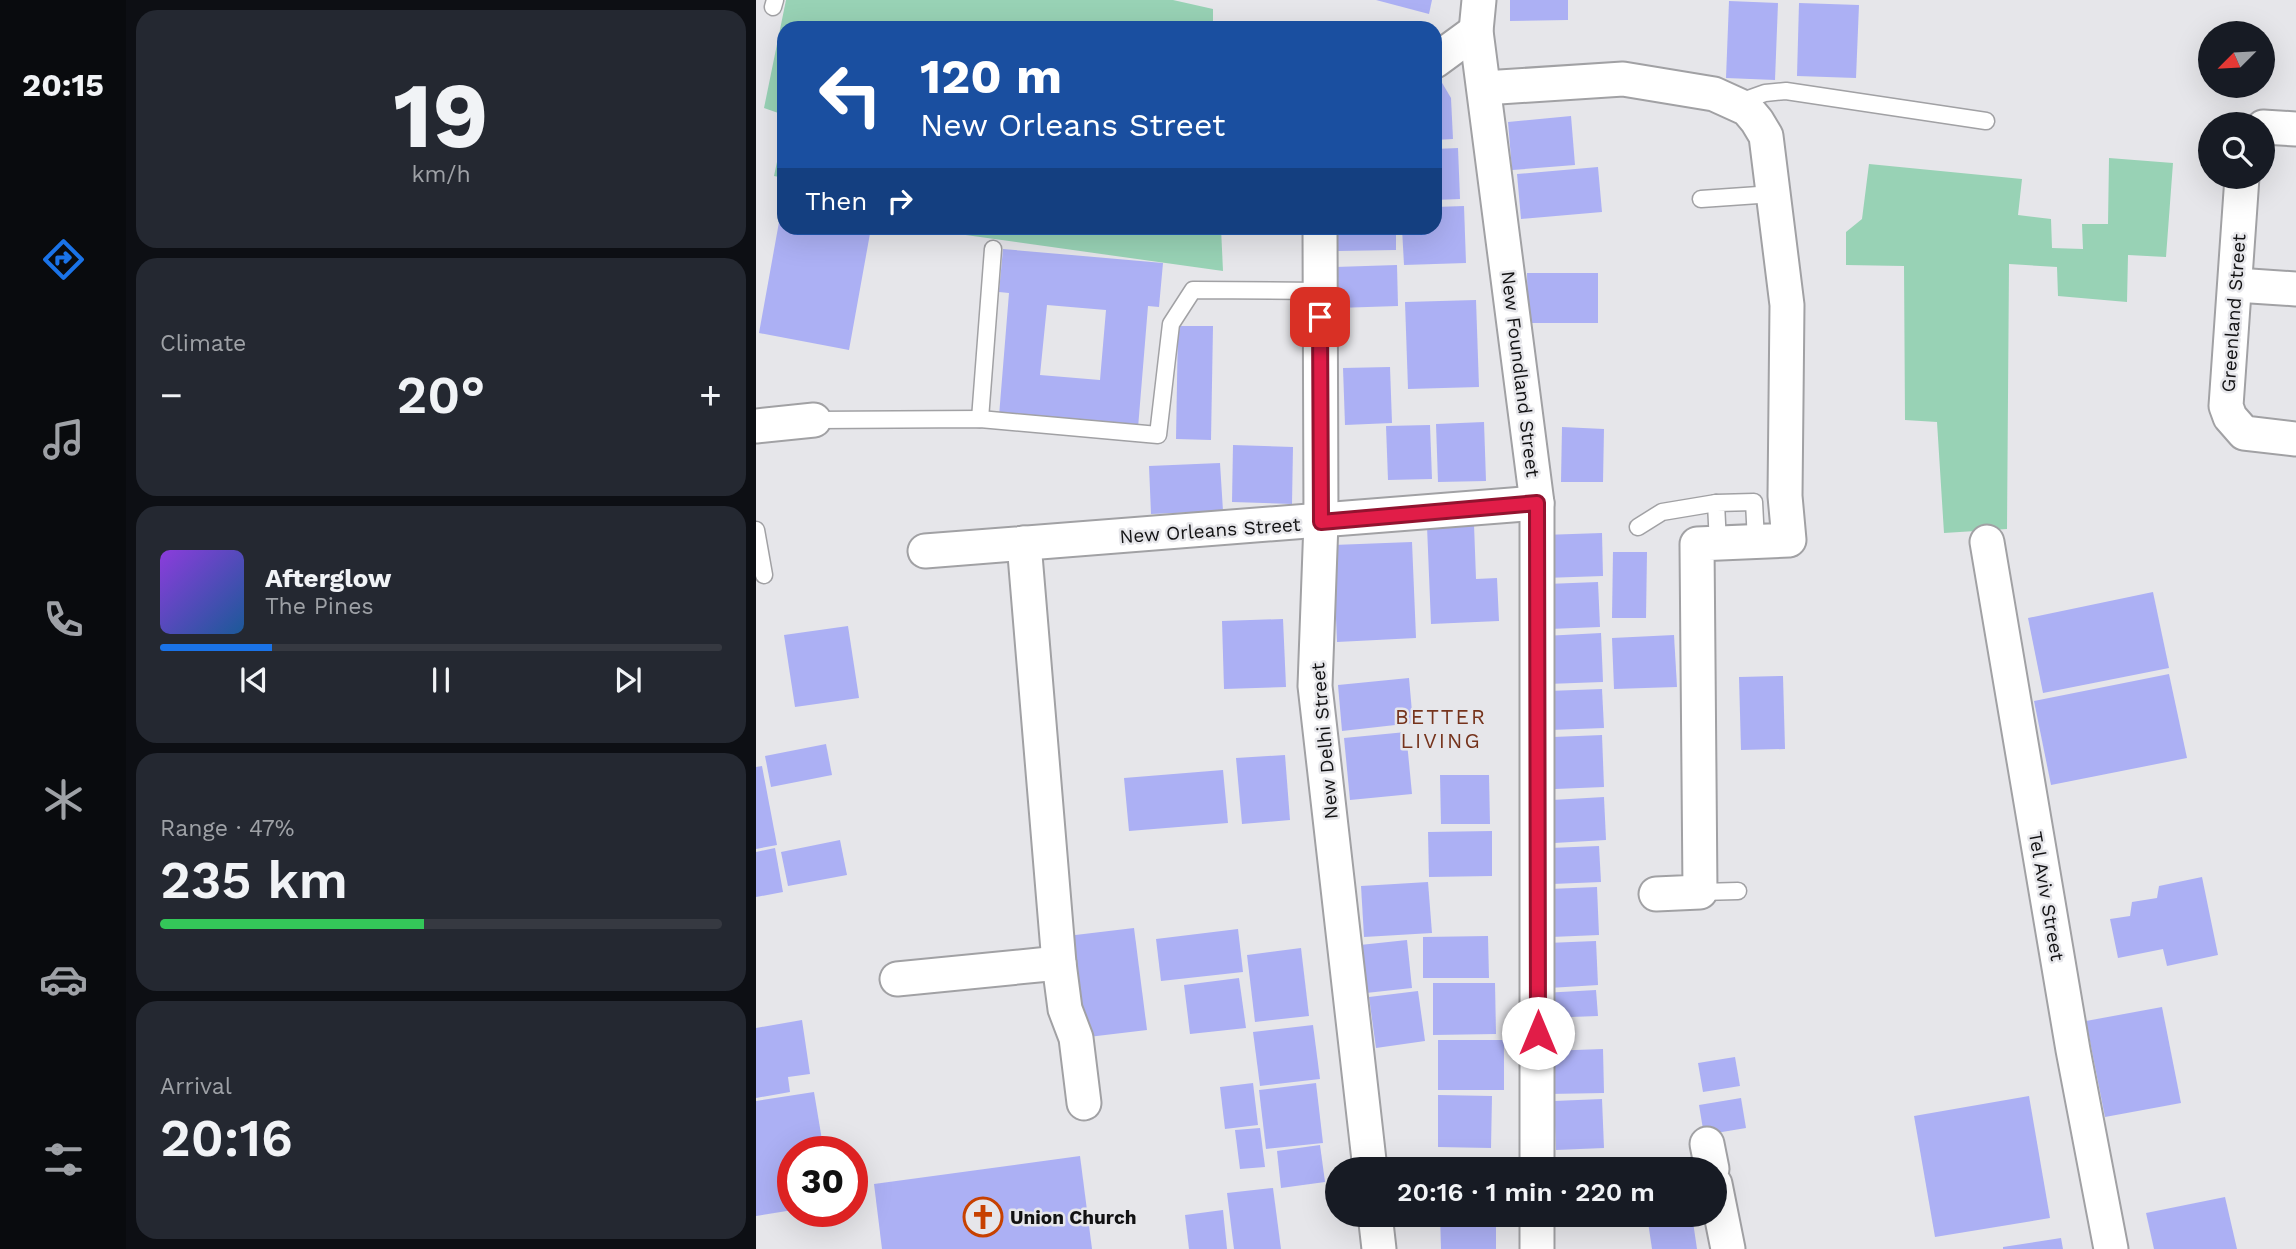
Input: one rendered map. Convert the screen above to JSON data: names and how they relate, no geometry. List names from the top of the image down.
{
  "streets": {
    "street": [
      "Greenland Street",
      "New Foundland Street",
      "New Orleans Street",
      "New Delhi Street",
      "Tel Aviv Street"
    ]
  },
  "crossings": [
    ["New Foundland Street", "New Orleans Street"],
    ["New Orleans Street", "New Delhi Street"]
  ],
  "districts": ["BETTER LIVING"],
  "places": {
    "church": ["Union Church"]
  },
  "north": "bottom left",
  "page": {
    "tabs": "20:15",
    "tile": [
      ["19", "km/h"],
      "Climate",
      ["Range · 47%", "235 km"],
      ["Arrival", "20:16"]
    ],
    "turn": ["120 m", "New Orleans Street"],
    "then": "Then",
    "heat": ["−", "20°", "+"],
    "song": ["Afterglow", "The Pines"],
    "limit": "30",
    "trip": "20:16 · 1 min · 220 m"
  }
}
